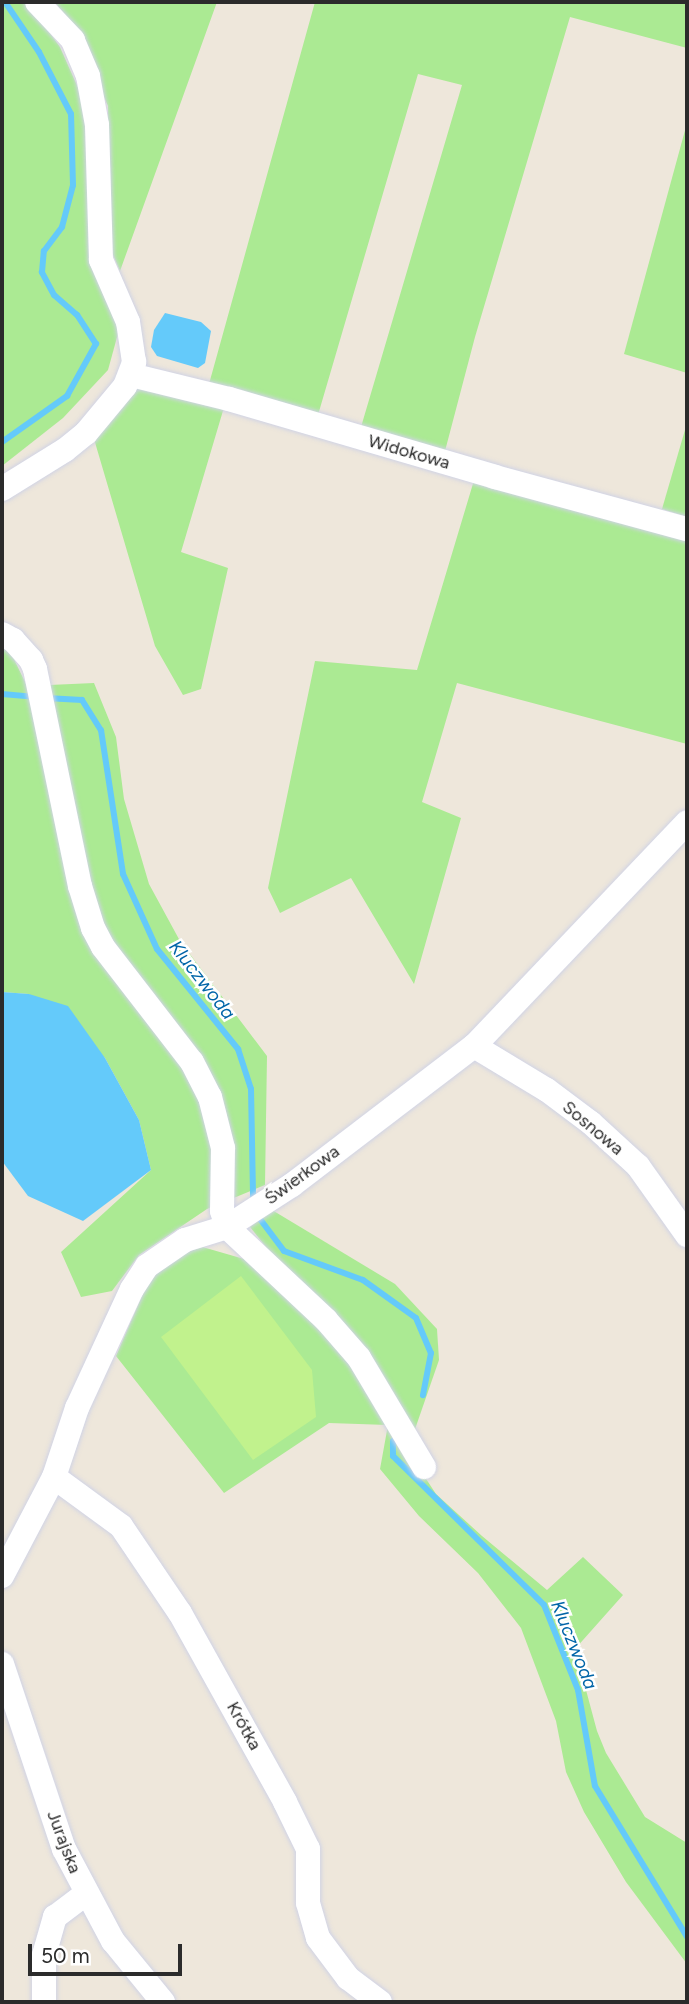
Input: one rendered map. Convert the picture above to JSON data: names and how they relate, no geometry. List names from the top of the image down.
{
  "streets": {
    "street": [
      "Widokowa",
      "Sosnowa",
      "Świerkowa",
      "Krótka",
      "Jurajska"
    ]
  },
  "crossings": [
    ["Sosnowa", "Świerkowa"],
    ["Świerkowa", "Krótka"]
  ],
  "water": ["Kluczwoda"],
  "scale_bar": "50 m"
}
